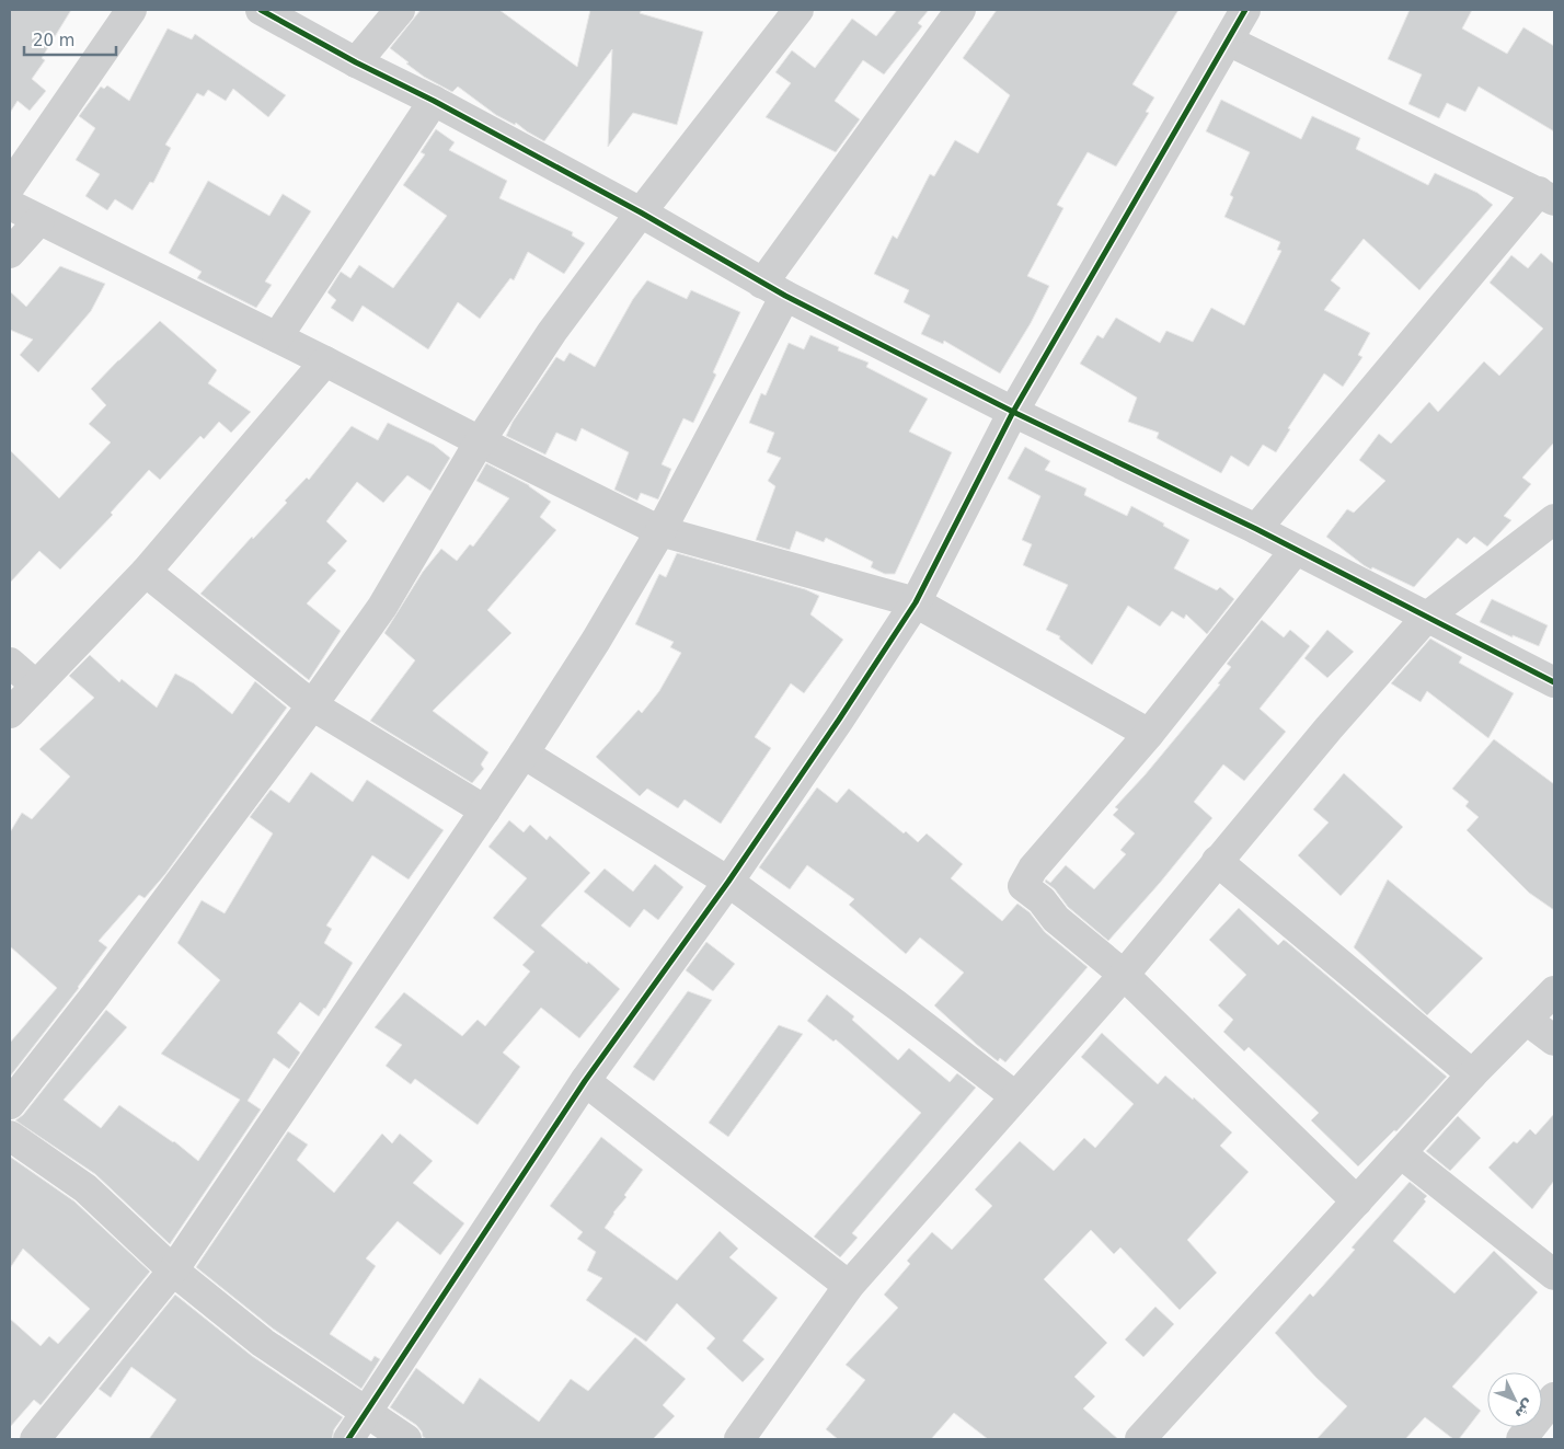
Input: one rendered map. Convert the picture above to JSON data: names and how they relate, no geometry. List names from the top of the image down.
{
  "scale_bar": "20 m",
  "north": "bottom right"
}
